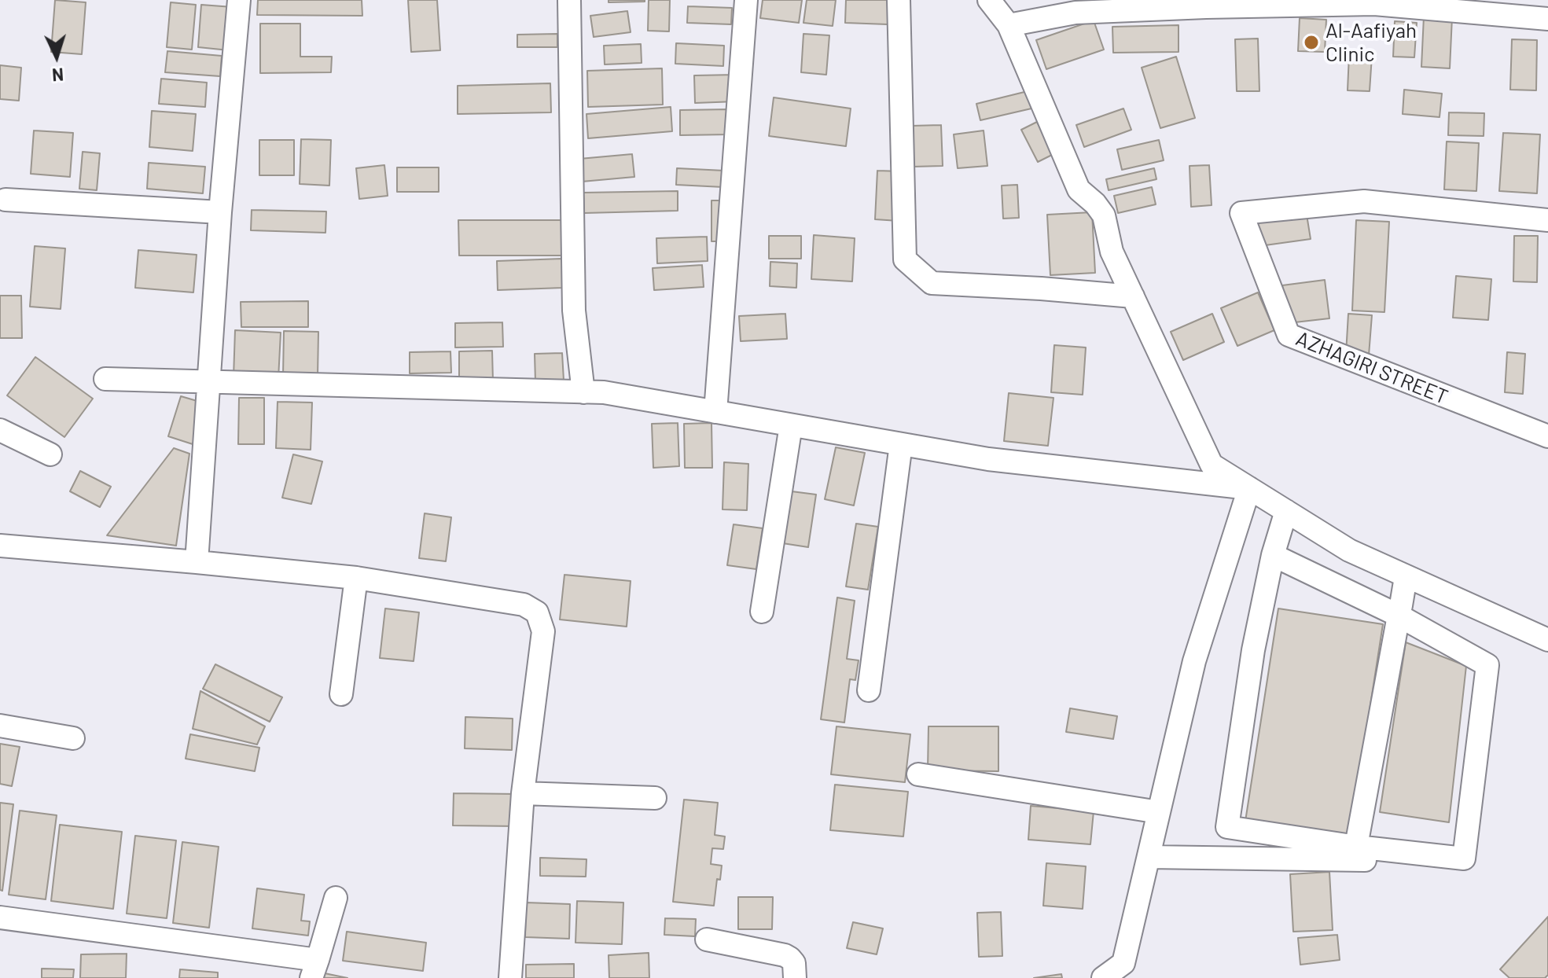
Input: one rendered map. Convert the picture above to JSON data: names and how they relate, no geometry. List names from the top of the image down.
{
  "streets": {
    "street": ["AZHAGIRI STREET"]
  },
  "places": ["Al-Aafiyah Clinic"],
  "north": "bottom"
}
